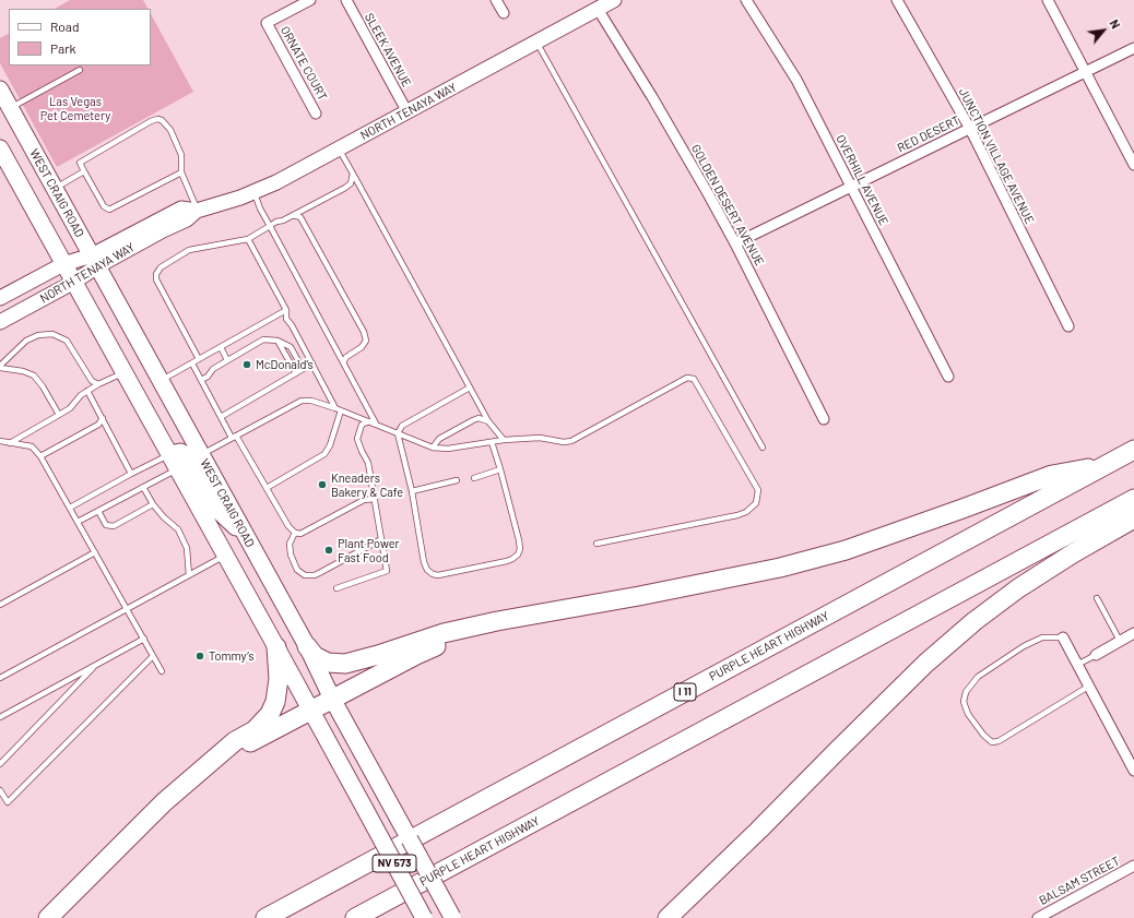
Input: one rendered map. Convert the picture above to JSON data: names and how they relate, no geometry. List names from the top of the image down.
{
  "streets": {
    "highway": ["PURPLE HEART HIGHWAY", "I 11"],
    "main road": ["NORTH TENAYA WAY", "WEST CRAIG ROAD", "NV 573"],
    "street": [
      "SLEEK AVENUE",
      "ORNATE COURT",
      "RED DESERT",
      "JUNCTION VILLAGE AVENUE",
      "OVERHILL AVENUE",
      "GOLDEN DESERT AVENUE",
      "BALSAM STREET"
    ]
  },
  "crossings": [
    ["SLEEK AVENUE", "NORTH TENAYA WAY"],
    ["NORTH TENAYA WAY", "WEST CRAIG ROAD"],
    ["NORTH TENAYA WAY", "GOLDEN DESERT AVENUE"],
    ["RED DESERT", "JUNCTION VILLAGE AVENUE"],
    ["RED DESERT", "OVERHILL AVENUE"],
    ["RED DESERT", "GOLDEN DESERT AVENUE"]
  ],
  "parks": ["Las Vegas Pet Cemetery"],
  "places": [
    "McDonald's",
    "Kneaders Bakery & Cafe",
    "Plant Power Fast Food",
    "Tommy’s"
  ],
  "legend": ["Road", "Park"],
  "north": "top right"
}
